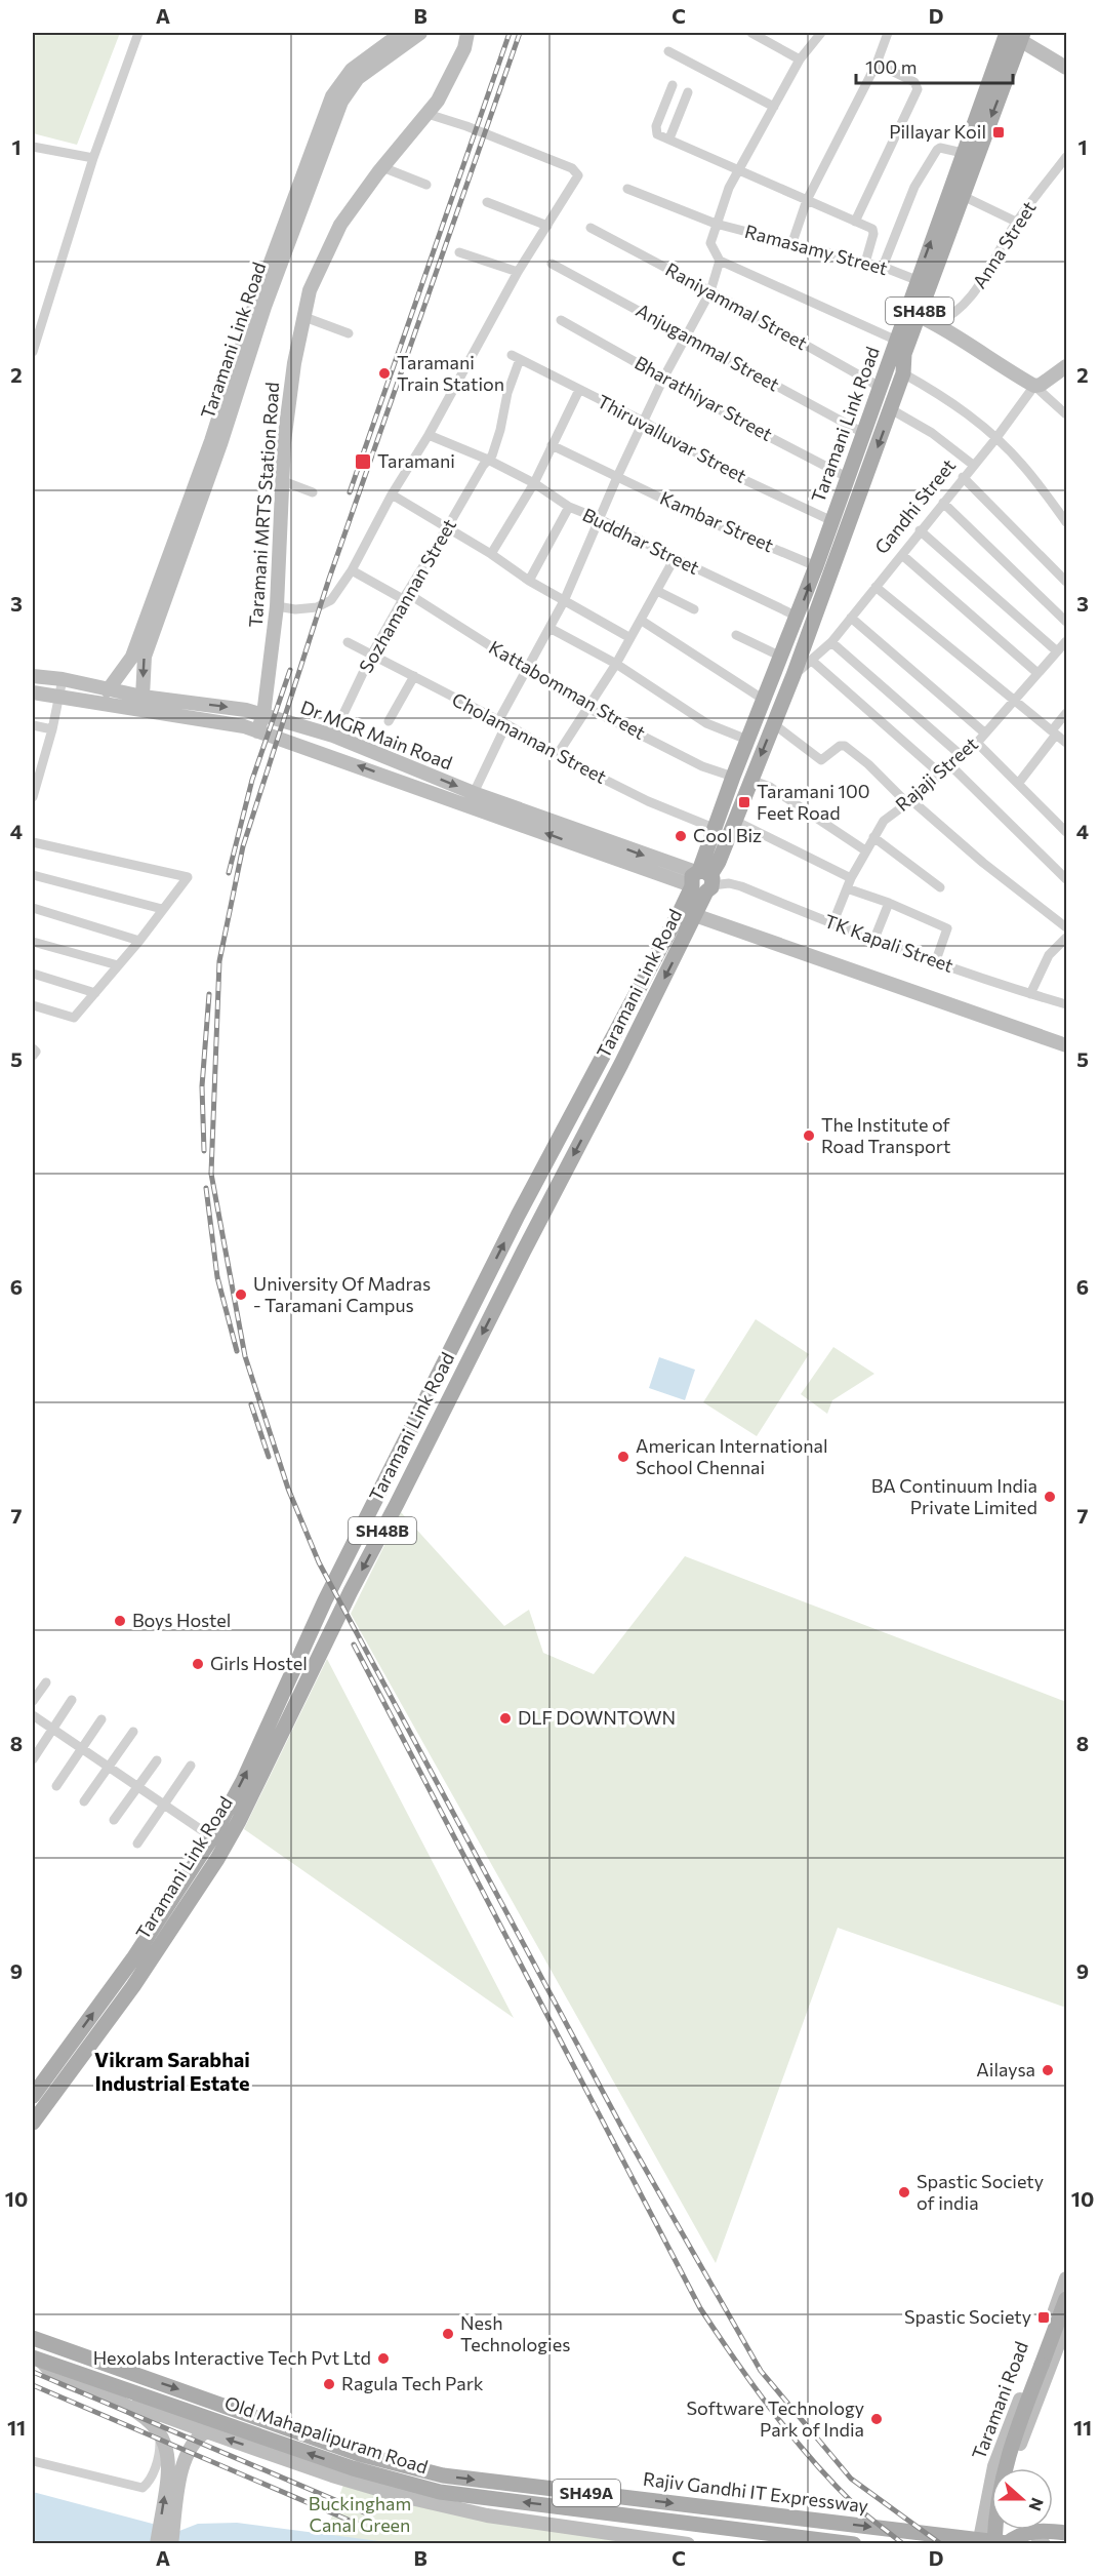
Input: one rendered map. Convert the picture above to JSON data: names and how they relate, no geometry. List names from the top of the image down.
{
  "streets": {
    "main road": [
      "SH48B",
      "Taramani Link Road",
      "Old Mahapalipuram Road",
      "SH49A",
      "Rajiv Gandhi IT Expressway"
    ],
    "street": [
      "Anna Street",
      "Ramasamy Street",
      "Raniyammal Street",
      "Anjugammal Street",
      "Bharathiyar Street",
      "Thiruvalluvar Street",
      "Taramani MRTS Station Road",
      "Gandhi Street",
      "Kambar Street",
      "Buddhar Street",
      "Sozhamannan Street",
      "Kattabomman Street",
      "Dr MGR Main Road",
      "Cholamannan Street",
      "Rajaji Street",
      "TK Kapali Street",
      "Taramani Road"
    ]
  },
  "crossings": [
    ["Ramasamy Street", "Taramani Link Road"],
    ["Raniyammal Street", "Taramani Link Road"],
    ["Taramani Link Road", "Anjugammal Street"],
    ["Taramani Link Road", "Bharathiyar Street"],
    ["Taramani Link Road", "Thiruvalluvar Street"],
    ["Taramani Link Road", "Gandhi Street"],
    ["Taramani Link Road", "Kambar Street"],
    ["Taramani Link Road", "Buddhar Street"],
    ["Taramani Link Road", "Kattabomman Street"],
    ["Taramani Link Road", "Dr MGR Main Road"],
    ["Taramani Link Road", "Cholamannan Street"],
    ["Taramani Link Road", "TK Kapali Street"],
    ["Thiruvalluvar Street", "Sozhamannan Street"],
    ["Taramani MRTS Station Road", "Dr MGR Main Road"],
    ["Buddhar Street", "Sozhamannan Street"],
    ["Sozhamannan Street", "Kattabomman Street"],
    ["Sozhamannan Street", "Dr MGR Main Road"],
    ["Sozhamannan Street", "Cholamannan Street"],
    ["Dr MGR Main Road", "TK Kapali Street"],
    ["Rajaji Street", "TK Kapali Street"],
    ["Taramani Road", "Rajiv Gandhi IT Expressway"]
  ],
  "one_way": ["Old Mahapalipuram Road", "Rajiv Gandhi IT Expressway"],
  "districts": ["Vikram Sarabhai Industrial Estate"],
  "parks": ["Buckingham Canal Green"],
  "places": {
    "transit": [
      "Pillayar Koil",
      "Taramani",
      "Taramani 100 Feet Road",
      "Spastic Society"
    ],
    "other": [
      "Taramani Train Station",
      "Cool Biz",
      "The Institute of Road Transport",
      "University Of Madras - Taramani Campus",
      "American International School Chennai",
      "BA Continuum India Private Limited",
      "Boys Hostel",
      "Girls Hostel",
      "DLF DOWNTOWN",
      "Ailaysa",
      "Spastic Society of india",
      "Nesh Technologies",
      "Hexolabs Interactive Tech Pvt Ltd",
      "Ragula Tech Park",
      "Software Technology Park of India"
    ]
  },
  "scale_bar": "100 m",
  "north": "right",
  "grid": {
    "columns": [
      "A",
      "B",
      "C",
      "D"
    ],
    "rows": [
      "1",
      "2",
      "3",
      "4",
      "5",
      "6",
      "7",
      "8",
      "9",
      "10",
      "11"
    ]
  }
}
